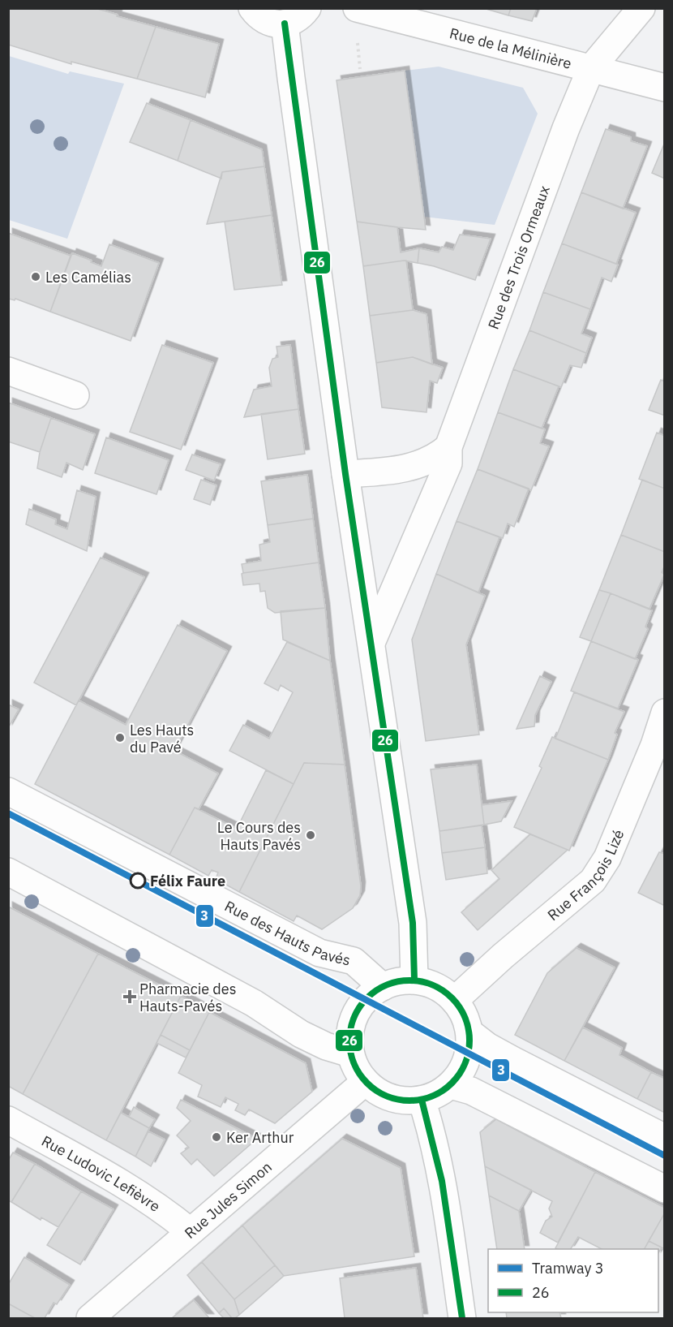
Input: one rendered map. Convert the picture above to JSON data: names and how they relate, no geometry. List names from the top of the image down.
{
  "streets": {
    "street": [
      "Rue de la Mélinière",
      "Rue des Trois Ormeaux",
      "Rue François Lizé",
      "Rue des Hauts Pavés",
      "Rue Ludovic Lefièvre",
      "Rue Jules Simon"
    ]
  },
  "crossings": [
    ["Rue de la Mélinière", "Rue des Trois Ormeaux"],
    ["Rue François Lizé", "Rue des Hauts Pavés"],
    ["Rue François Lizé", "Rue Jules Simon"],
    ["Rue des Hauts Pavés", "Rue Jules Simon"],
    ["Rue Ludovic Lefièvre", "Rue Jules Simon"]
  ],
  "places": {
    "other": [
      "Les Camélias",
      "Les Hauts du Pavé",
      "Le Cours des Hauts Pavés",
      "Félix Faure",
      "Ker Arthur"
    ],
    "health": ["Pharmacie des Hauts-Pavés"]
  },
  "lines": ["transit line 26", "tram line 3"],
  "legend": ["Tramway 3", "26"]
}
